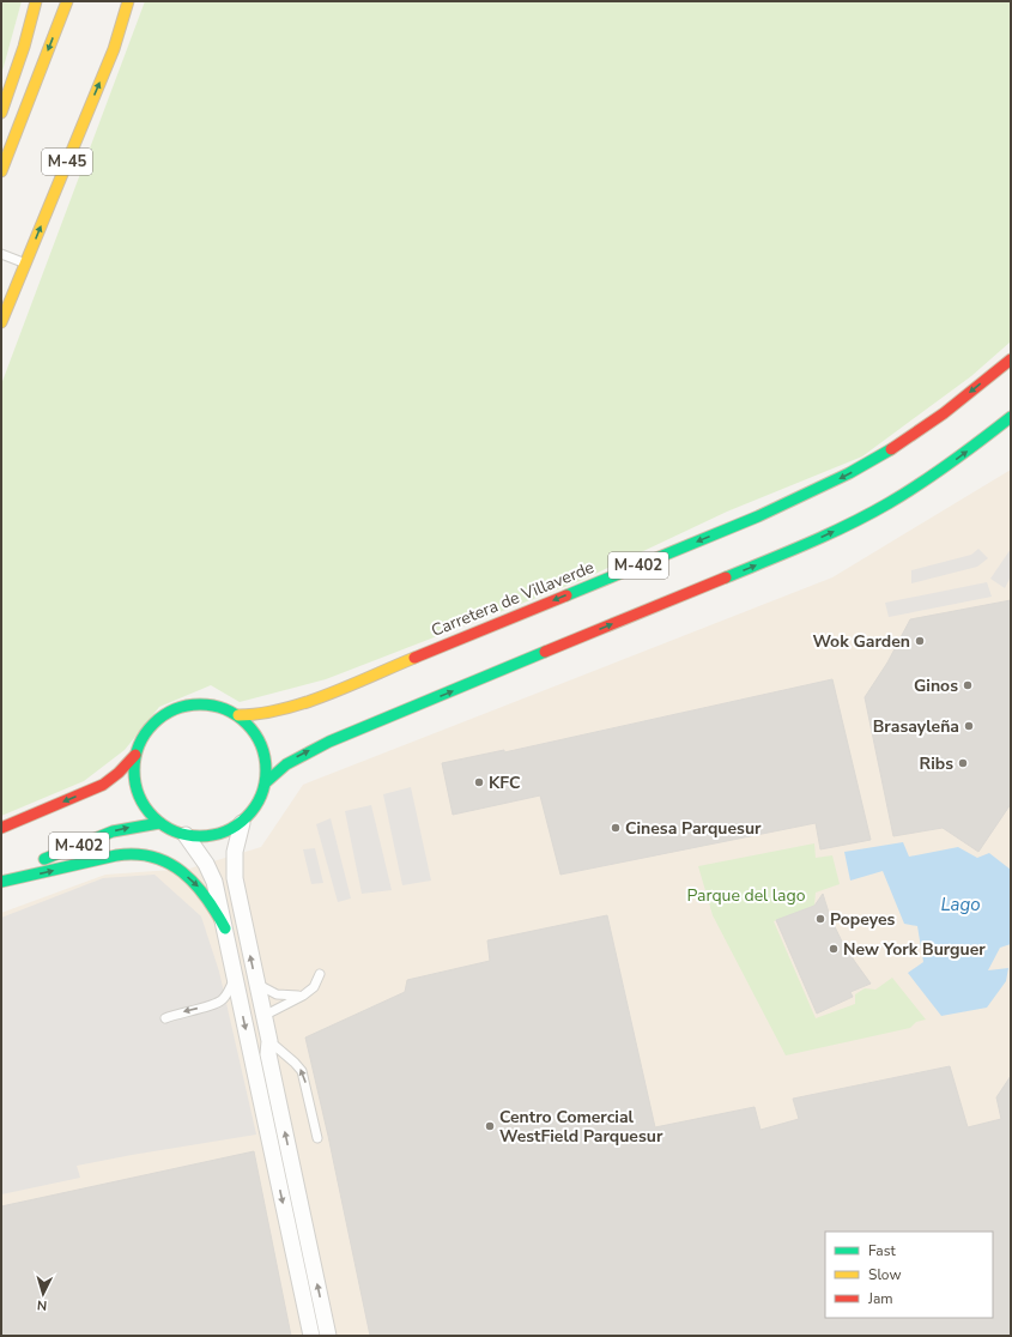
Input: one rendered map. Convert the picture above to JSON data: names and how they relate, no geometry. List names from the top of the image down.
{
  "streets": {
    "highway": ["M-45", "M-402", "Carretera de Villaverde"]
  },
  "crossings": [
    ["M-402", "Carretera de Villaverde"]
  ],
  "water": ["Lago"],
  "parks": ["Parque del lago"],
  "places": [
    "Wok Garden",
    "Ginos",
    "Brasayleña",
    "Ribs",
    "KFC",
    "Cinesa Parquesur",
    "Popeyes",
    "New York Burguer",
    "Centro Comercial WestField Parquesur"
  ],
  "legend": ["Fast", "Slow", "Jam"],
  "north": "bottom"
}
